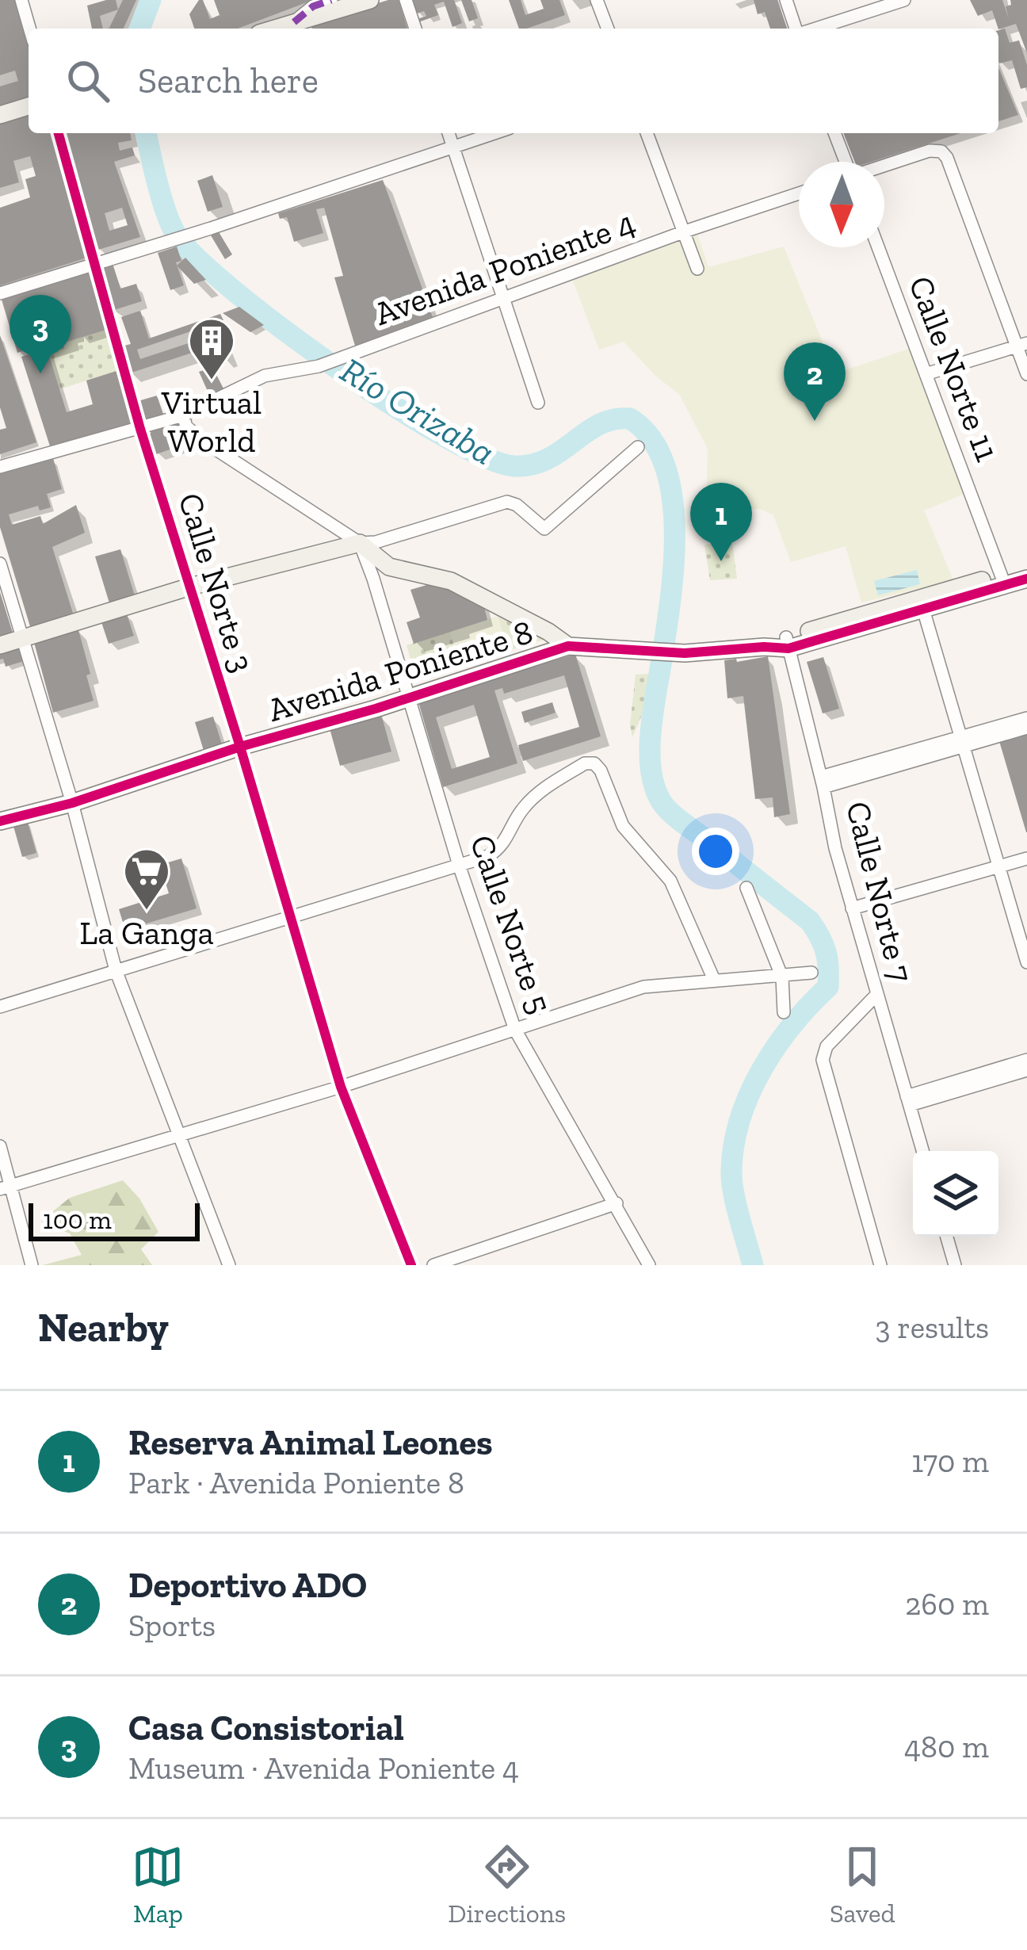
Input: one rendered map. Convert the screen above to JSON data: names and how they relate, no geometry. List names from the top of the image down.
{
  "streets": {
    "street": [
      "Avenida Poniente 4",
      "Calle Norte 11",
      "Calle Norte 3",
      "Avenida Poniente 8",
      "Calle Norte 7",
      "Calle Norte 5"
    ]
  },
  "crossings": [
    ["Avenida Poniente 4", "Calle Norte 3"],
    ["Calle Norte 11", "Avenida Poniente 8"],
    ["Calle Norte 3", "Avenida Poniente 8"],
    ["Avenida Poniente 8", "Calle Norte 7"],
    ["Avenida Poniente 8", "Calle Norte 5"]
  ],
  "water": ["Río Orizaba"],
  "places": {
    "building": ["Virtual World"],
    "supermarket": ["La Ganga"]
  },
  "scale_bar": "100 m",
  "north": "bottom",
  "page": {
    "search": "Search here",
    "pins": ["3", "2", "1"],
    "scale": "100 m",
    "heading": ["Nearby", "3 results"],
    "list": [
      {
        "mark": "1",
        "name": "Reserva Animal Leones",
        "note": "Park · Avenida Poniente 8",
        "value": "170 m"
      },
      {
        "mark": "2",
        "name": "Deportivo ADO",
        "note": "Sports",
        "value": "260 m"
      },
      {
        "mark": "3",
        "name": "Casa Consistorial",
        "note": "Museum · Avenida Poniente 4",
        "value": "480 m"
      }
    ],
    "nav": ["Map", "Directions", "Saved"]
  }
}
